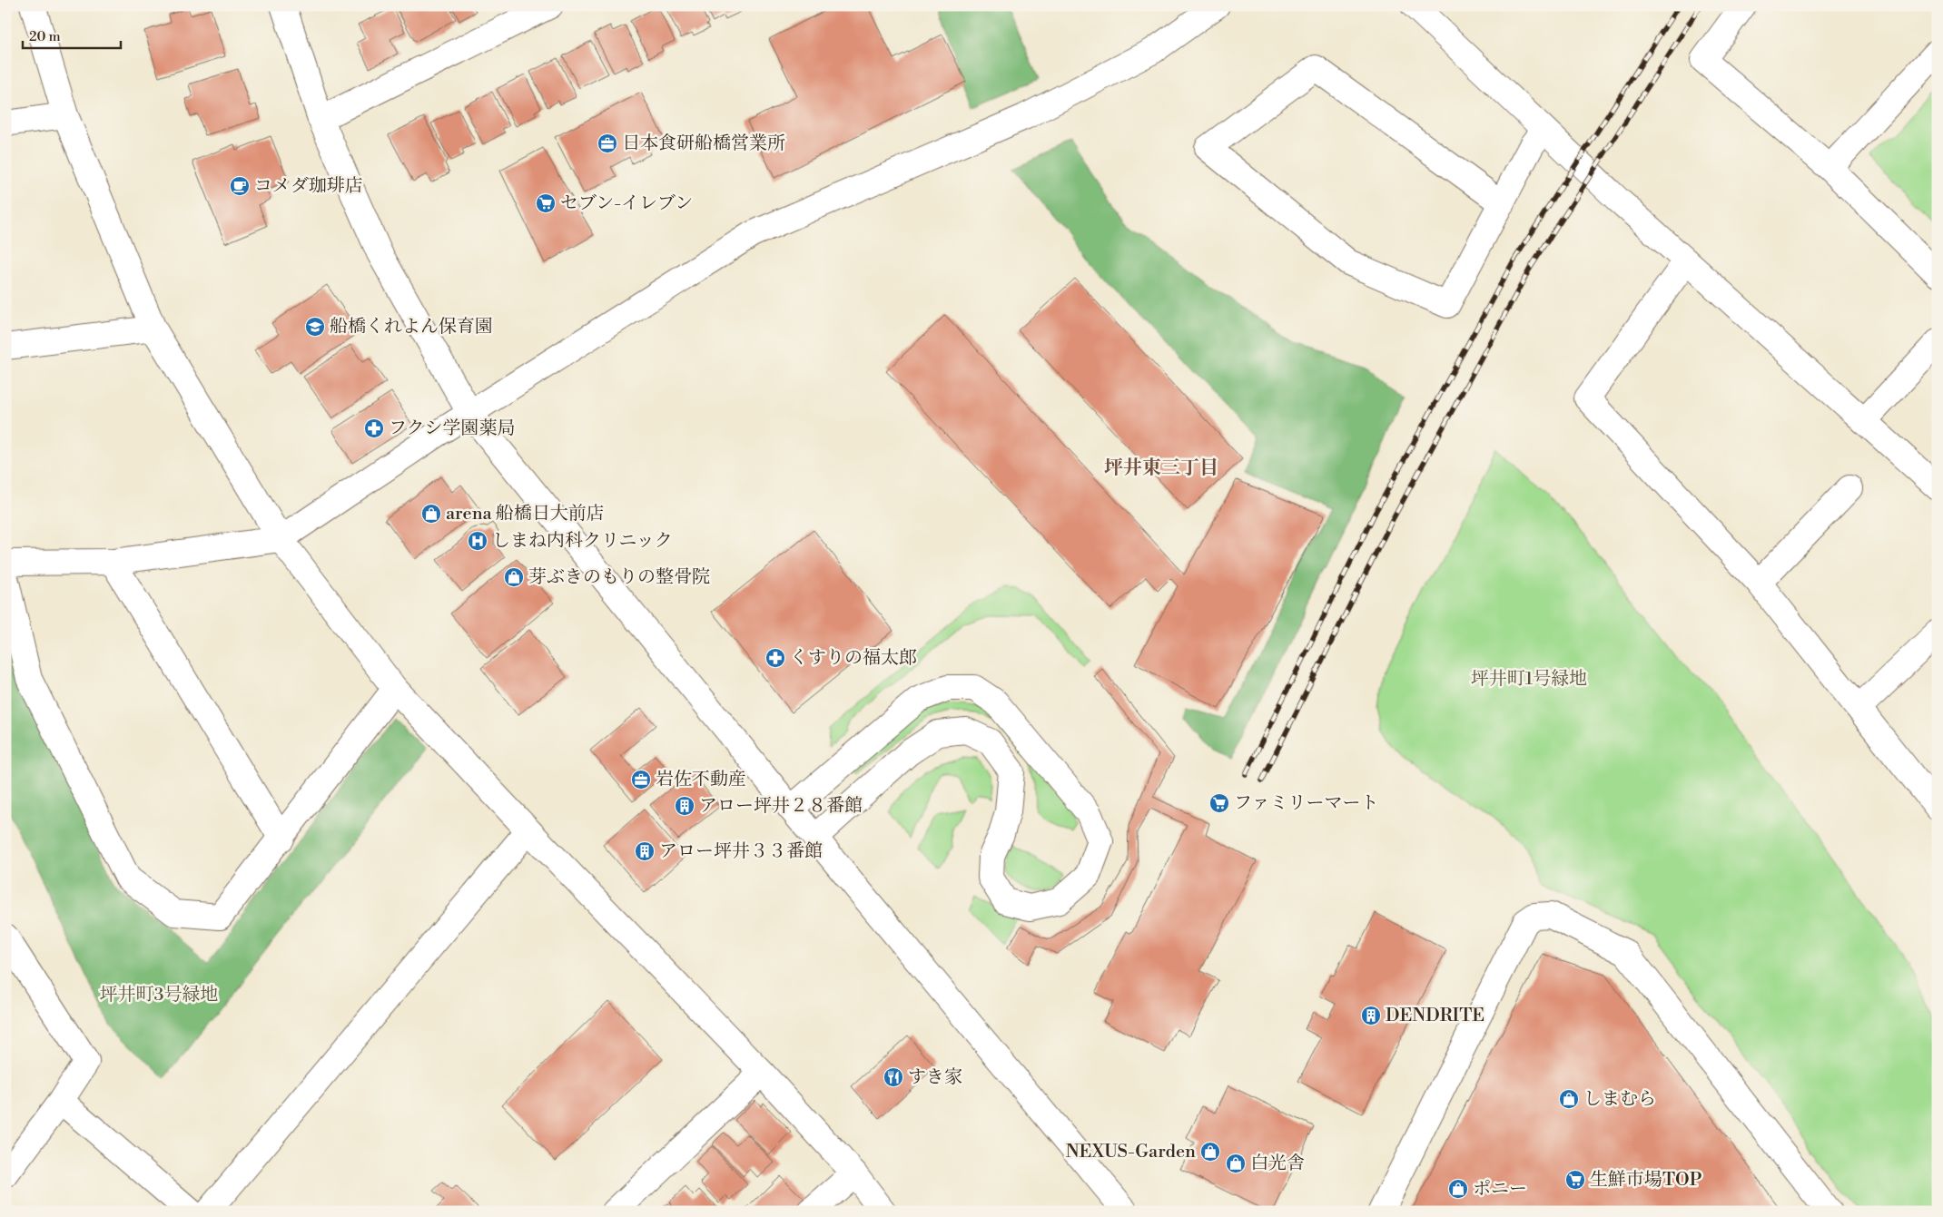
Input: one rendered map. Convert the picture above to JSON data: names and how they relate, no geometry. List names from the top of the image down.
{
  "districts": ["坪井東三丁目"],
  "parks": ["坪井町1号緑地", "坪井町3号緑地"],
  "places": {
    "office": ["日本食研船橋営業所", "岩佐不動産"],
    "cafe": ["コメダ珈琲店"],
    "supermarket": ["セブン-イレブン", "ファミリーマート", "生鮮市場TOP"],
    "school or university": ["船橋くれよん保育園"],
    "pharmacy": ["フクシ学園薬局", "くすりの福太郎"],
    "shop": [
      "arena 船橋日大前店",
      "芽ぶきのもりの整骨院",
      "しまむら",
      "NEXUS-Garden",
      "白光舎",
      "ポニー"
    ],
    "hospital": ["しまね内科クリニック"],
    "building": ["アロー坪井２８番館", "アロー坪井３３番館", "DENDRITE"],
    "restaurant": ["すき家"]
  },
  "scale_bar": "20 m"
}
